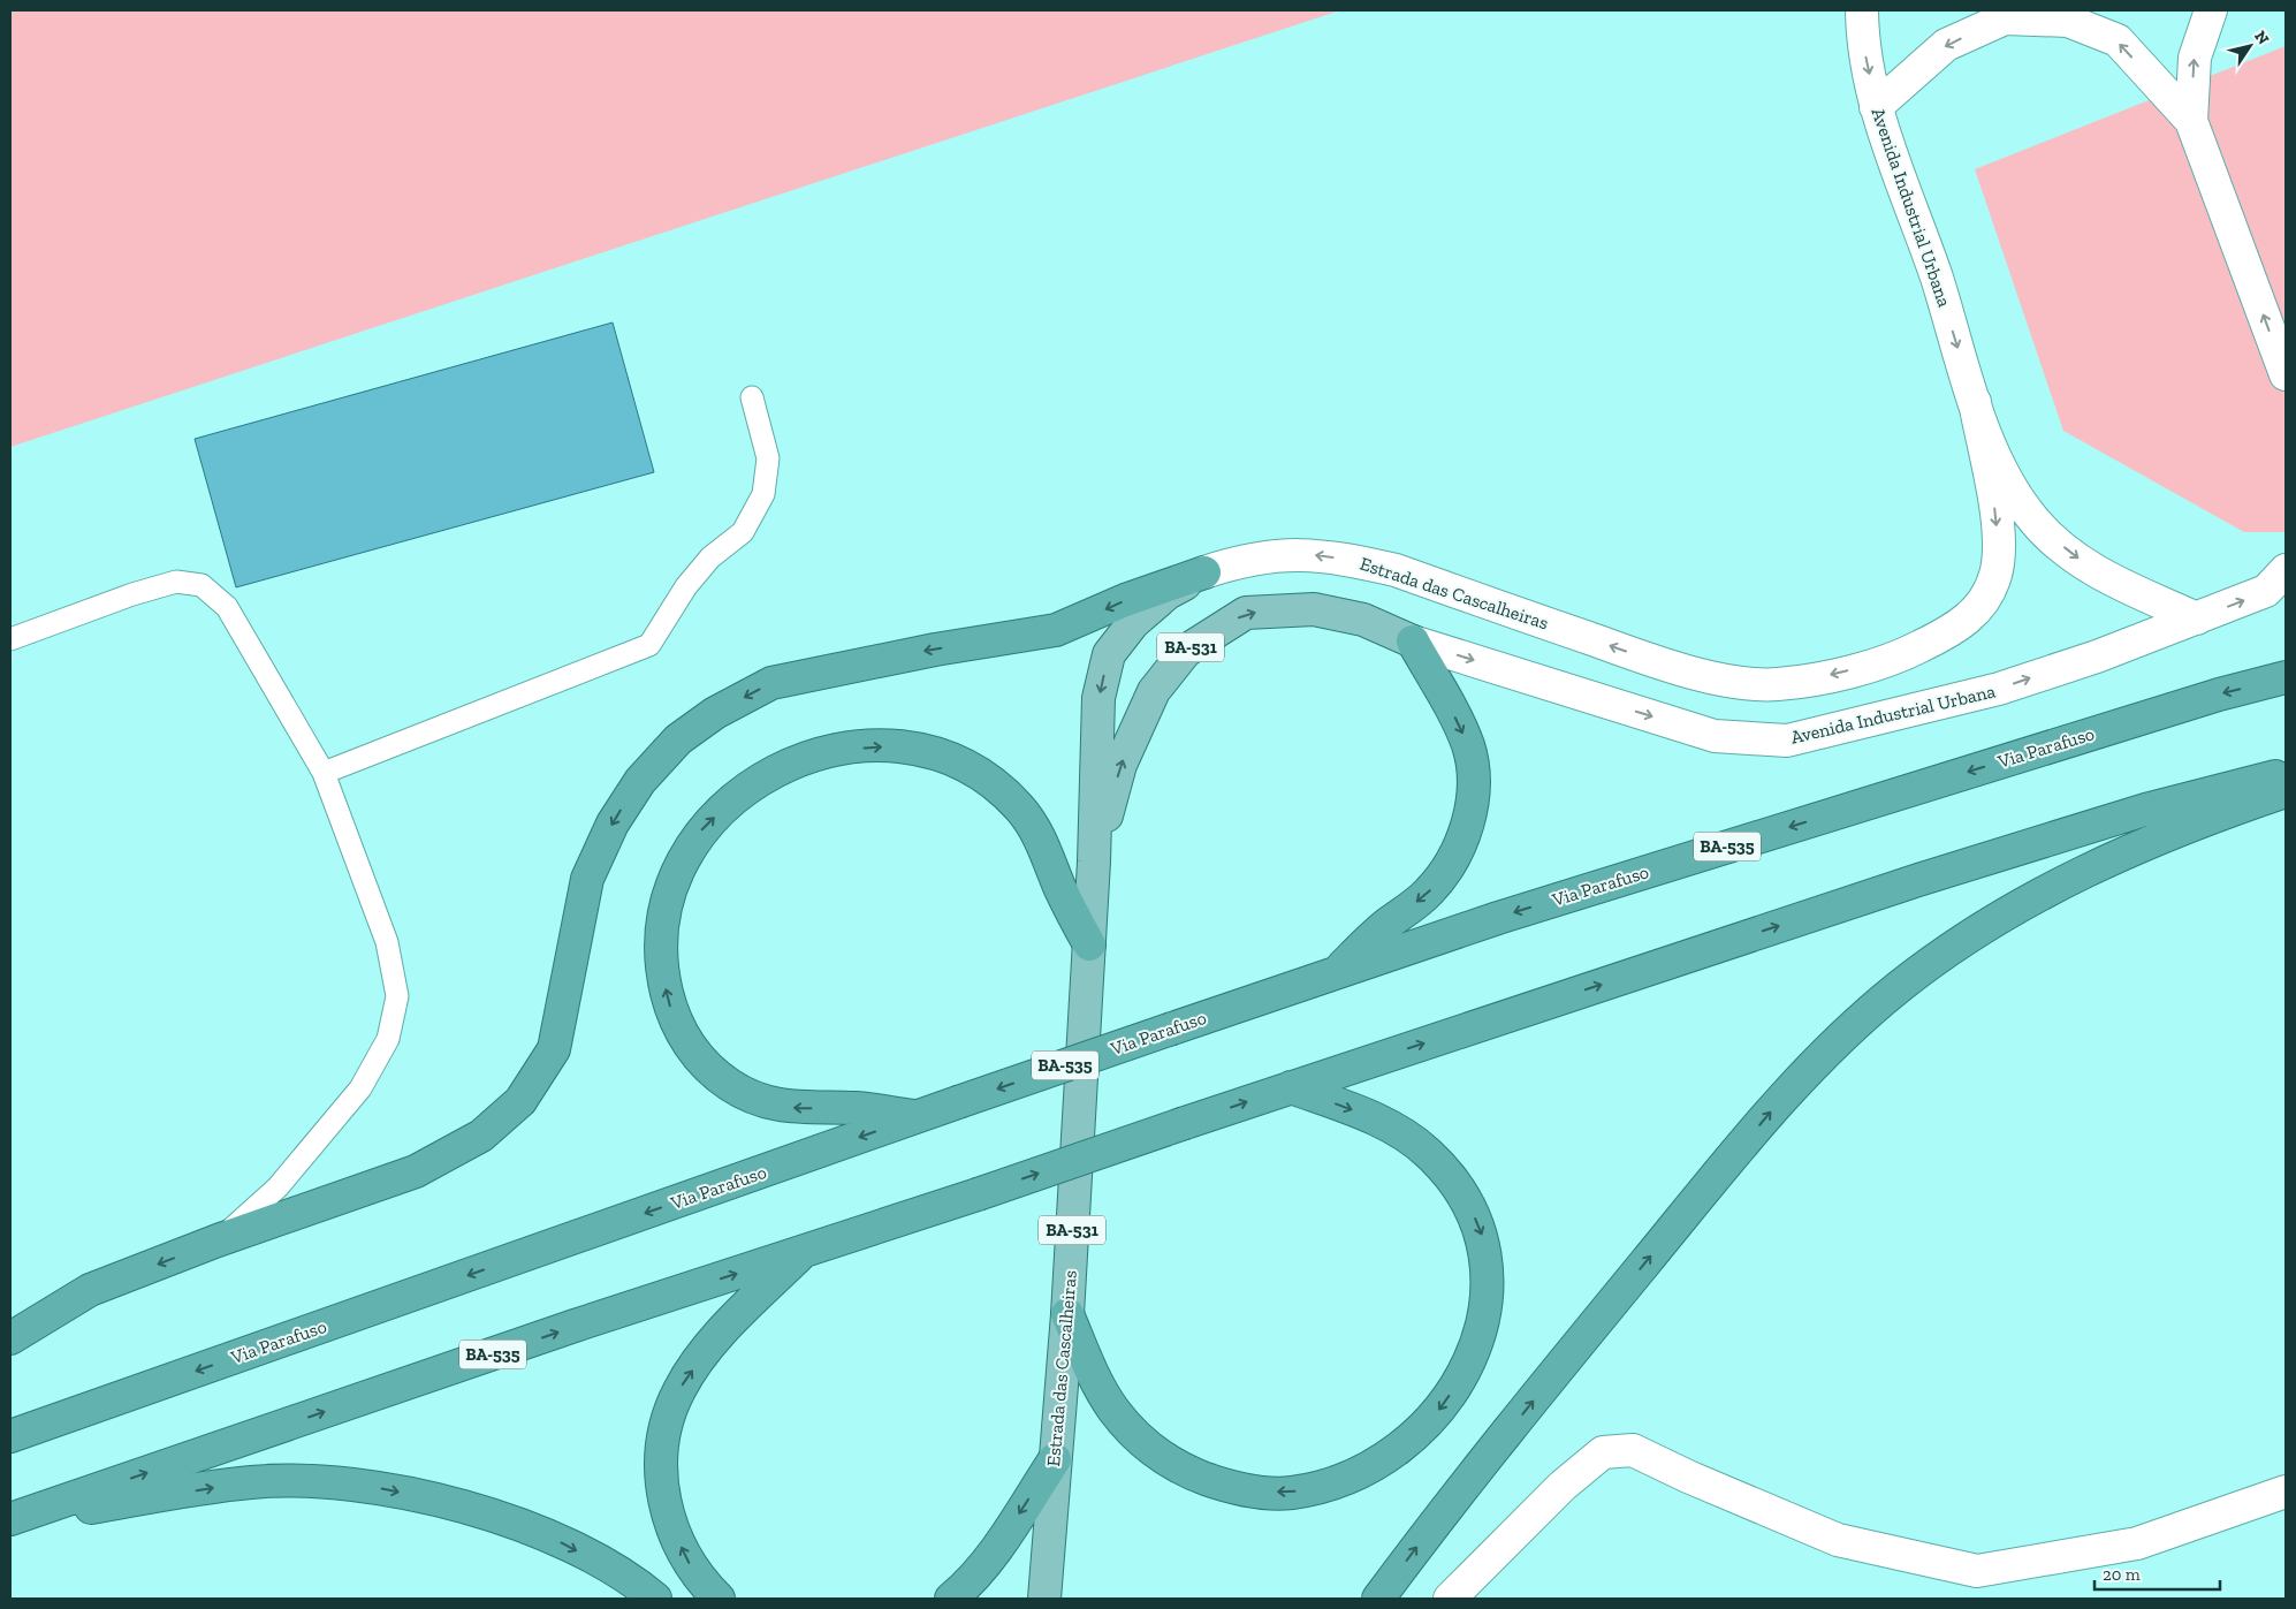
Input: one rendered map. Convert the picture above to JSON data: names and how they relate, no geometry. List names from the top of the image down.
{
  "streets": {
    "highway": ["Via Parafuso", "BA-535"],
    "main road": ["Estrada das Cascalheiras", "BA-531"],
    "street": ["Avenida Industrial Urbana"]
  },
  "crossings": [
    ["Avenida Industrial Urbana", "Estrada das Cascalheiras"]
  ],
  "scale_bar": "20 m",
  "north": "top right"
}
